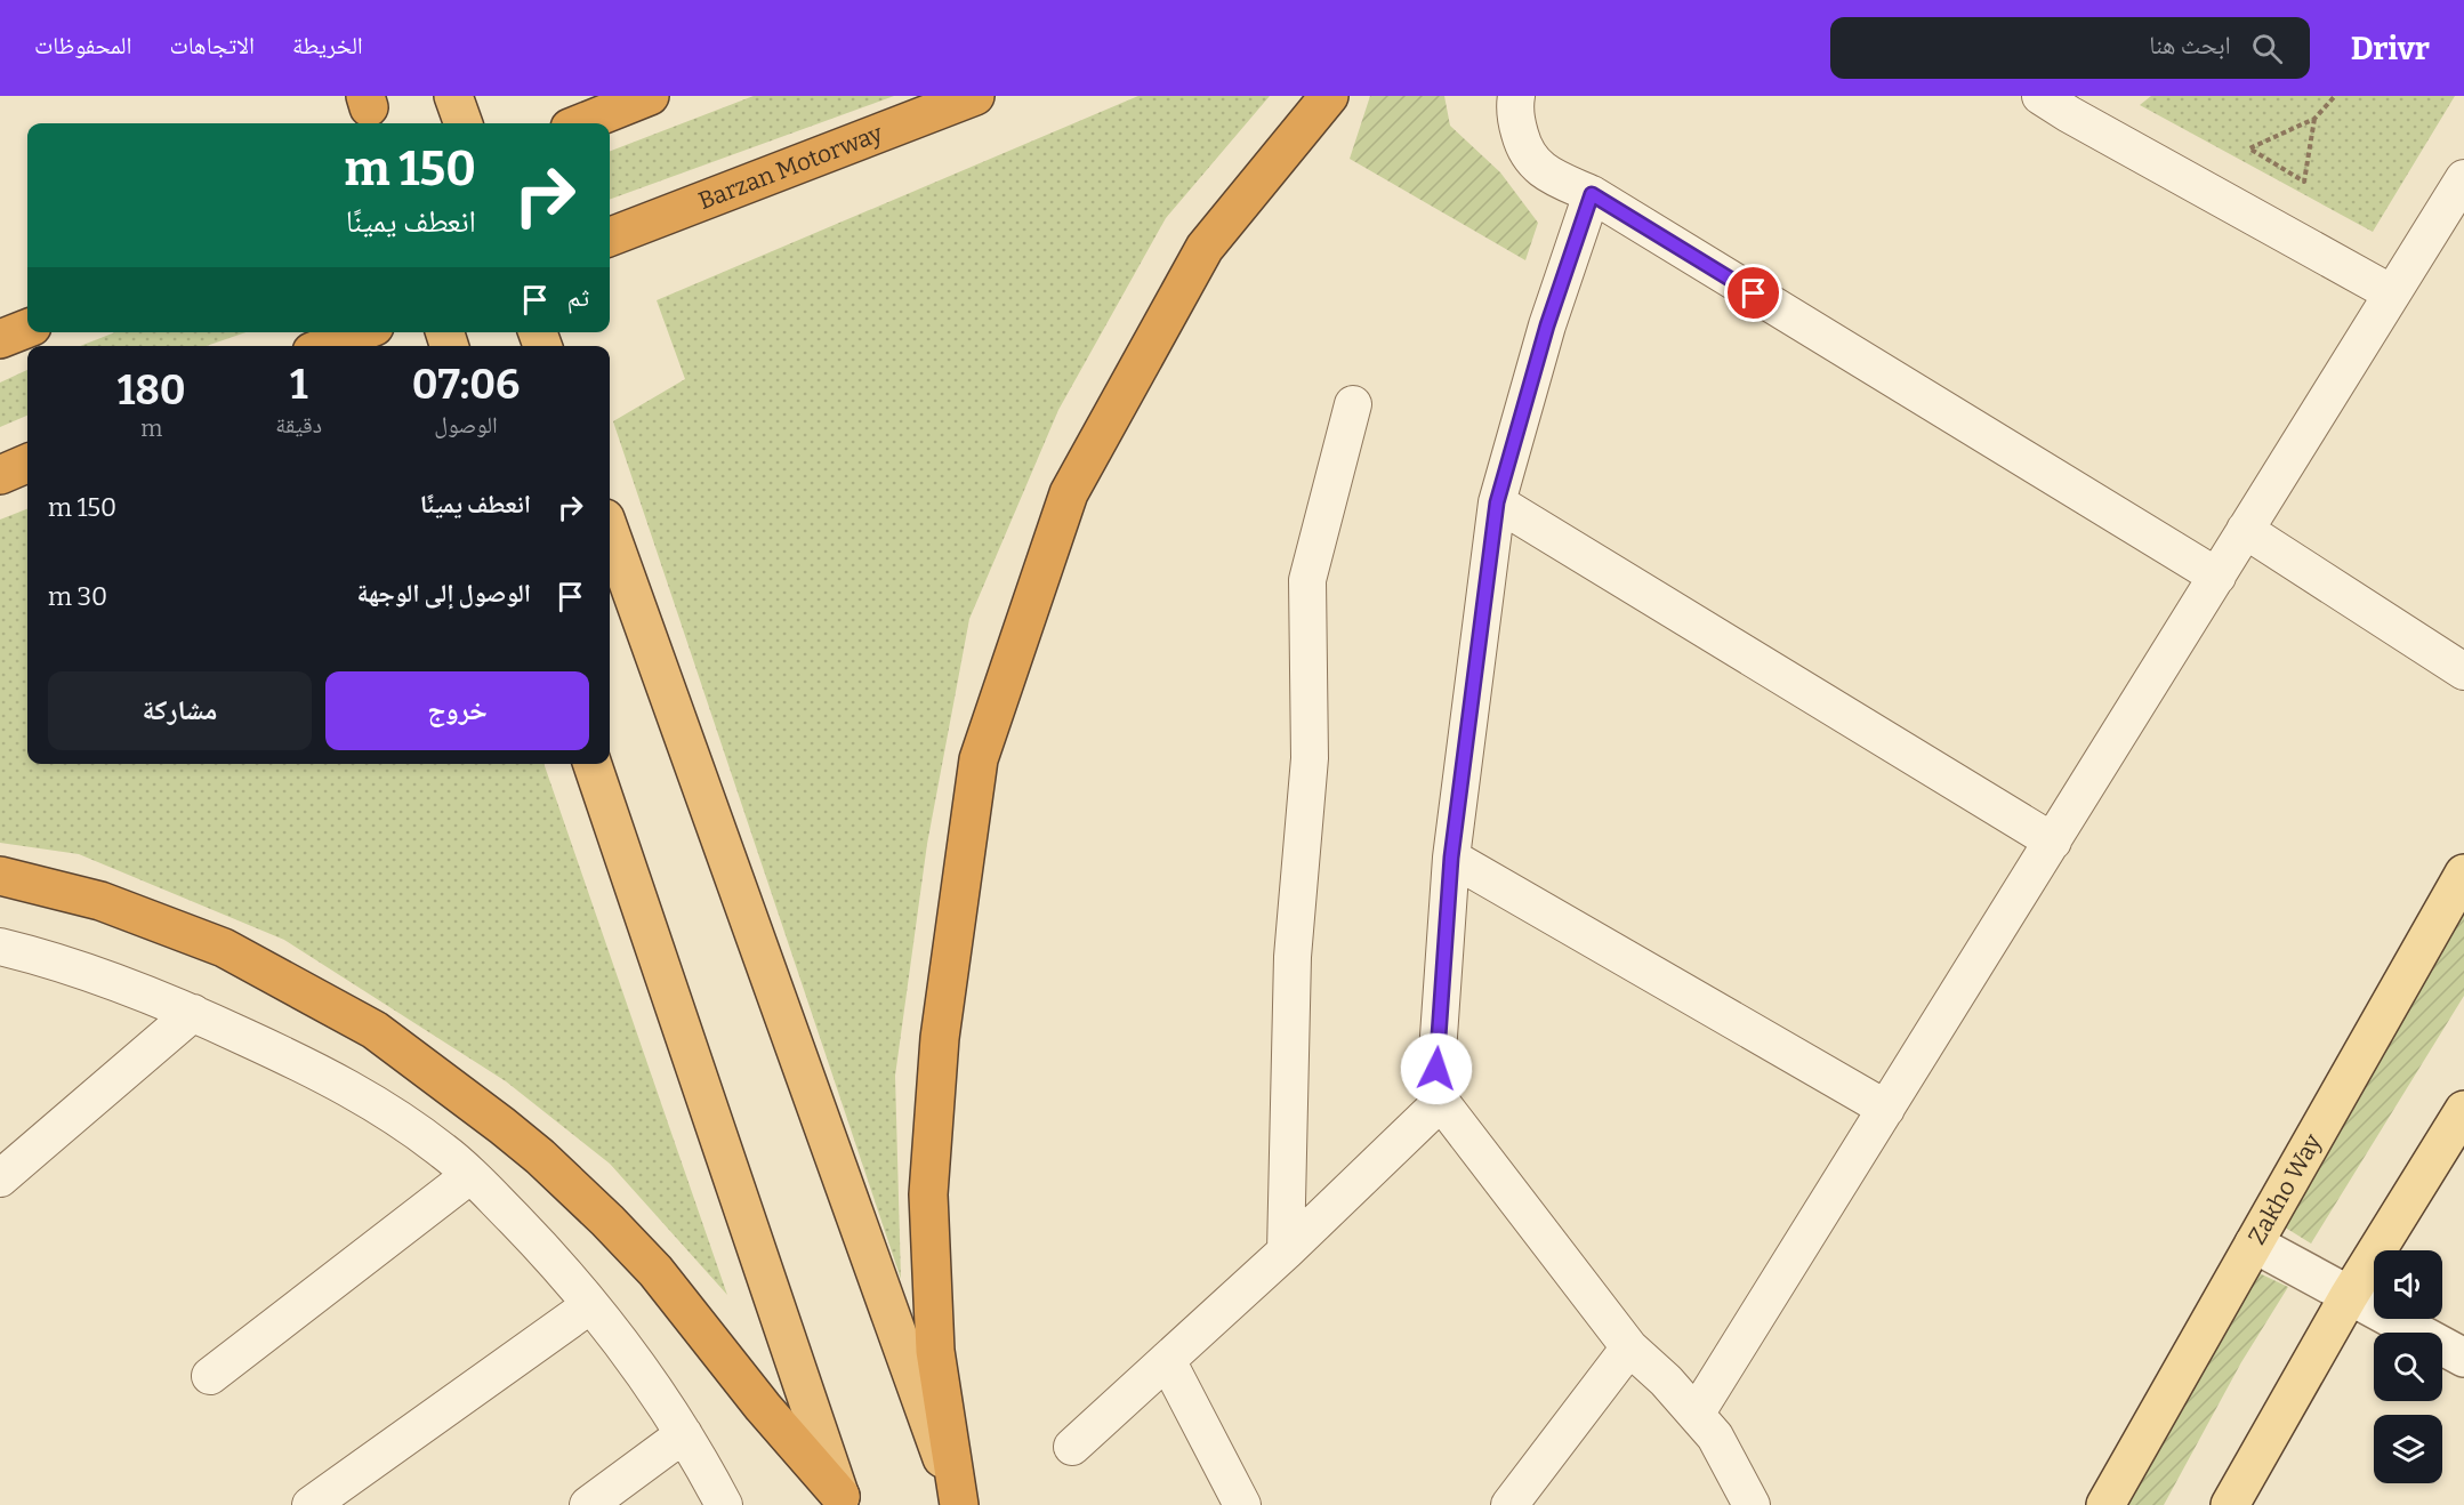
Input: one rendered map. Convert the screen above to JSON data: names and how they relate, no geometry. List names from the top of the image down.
{
  "streets": {
    "highway": ["Barzan Motorway"],
    "main road": ["Zakho Way"]
  },
  "page": {
    "header": "Drivr",
    "search": "ابحث هنا",
    "nav": ["الخريطة", "الاتجاهات", "المحفوظات"],
    "turn": ["150 m", "انعطف يمينًا"],
    "then": "ثم",
    "eta": [
      "07:06",
      "الوصول",
      "1",
      "دقيقة",
      "180",
      "m"
    ],
    "list": [
      {
        "name": "انعطف يمينًا",
        "value": "150 m"
      },
      {
        "name": "الوصول إلى الوجهة",
        "value": "30 m"
      }
    ],
    "buttons": ["خروج", "مشاركة"]
  }
}
